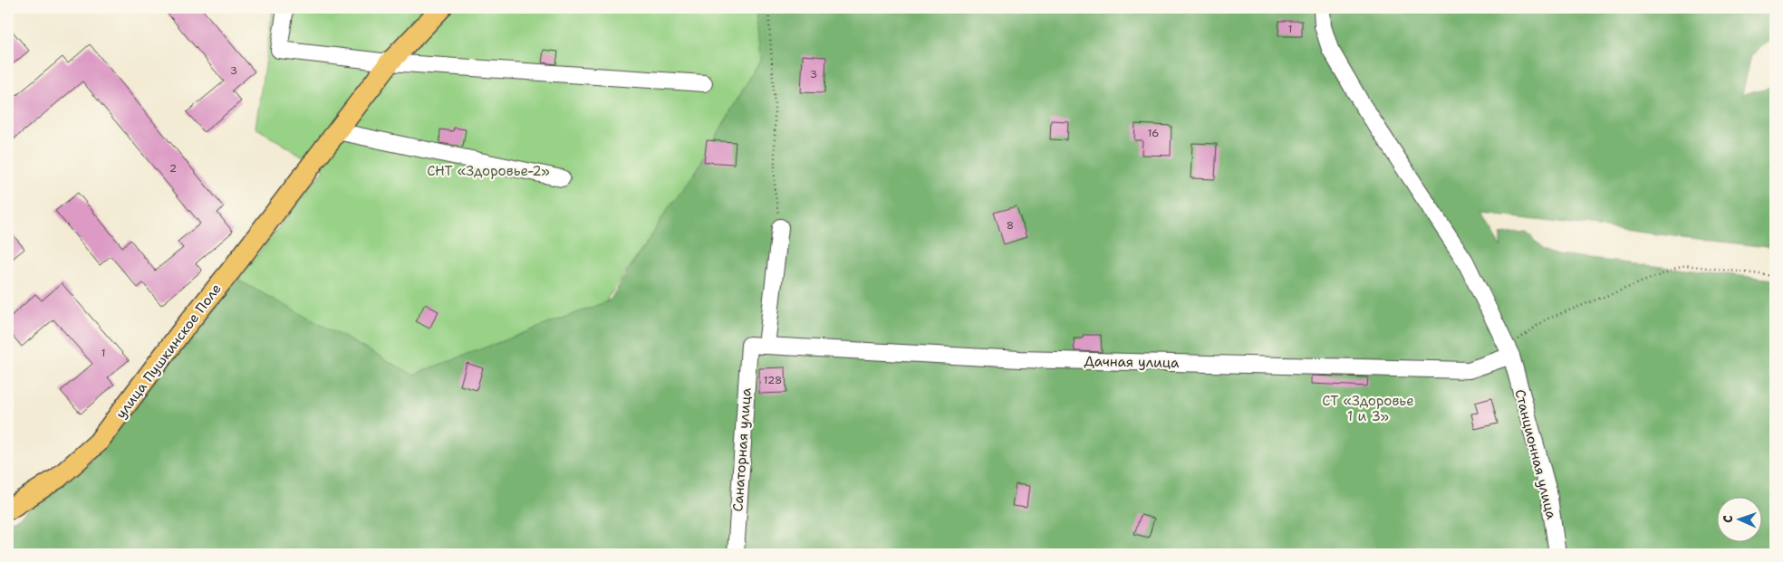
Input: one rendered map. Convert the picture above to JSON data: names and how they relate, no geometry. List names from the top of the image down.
{
  "streets": {
    "main road": ["улица Пушкинское Поле"],
    "street": ["Дачная улица", "Санаторная улица", "Станционная улица"]
  },
  "crossings": [
    ["Дачная улица", "Санаторная улица"],
    ["Дачная улица", "Станционная улица"]
  ],
  "parks": ["СНТ «Здоровье-2»", "СТ «Здоровье 1 и 3»"],
  "house_numbers": [
    "1",
    "3",
    "3",
    "16",
    "2",
    "8",
    "1",
    "128"
  ],
  "north": "left"
}
